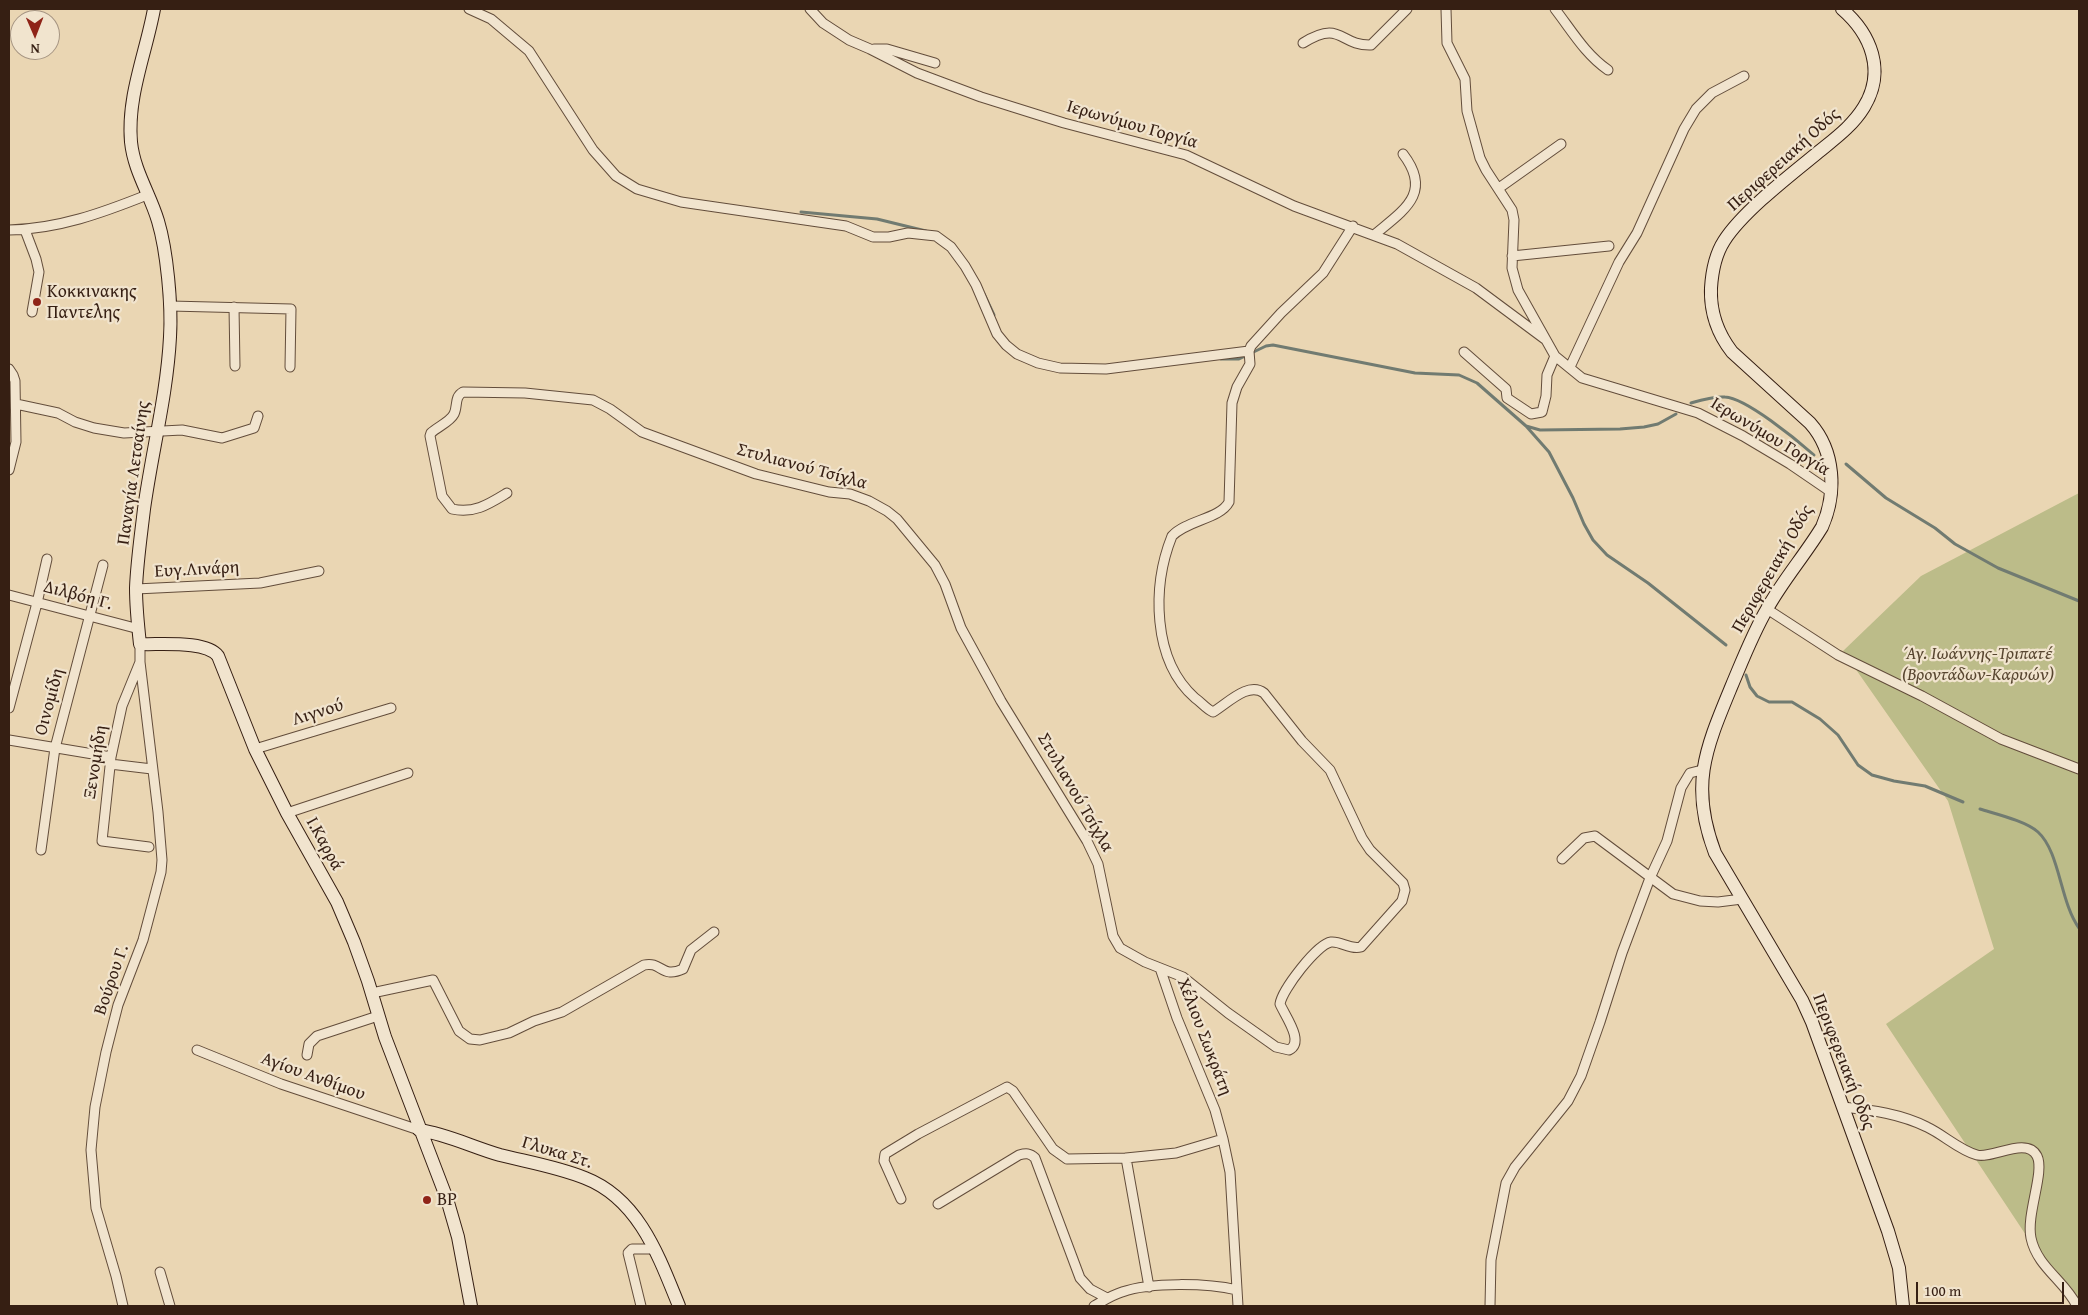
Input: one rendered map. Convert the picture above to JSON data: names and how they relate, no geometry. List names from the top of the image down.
{
  "streets": {
    "main road": [
      "Περιφερειακή Οδός",
      "Παναγία Λετσαίνης",
      "Ι.Καρρά",
      "Γλυκα Στ."
    ],
    "street": [
      "Ιερωνύμου Γοργία",
      "Στυλιανού Τσίχλα",
      "Ευγ.Λινάρη",
      "Διλβόη Γ.",
      "Οινομίδη",
      "Λιγνού",
      "Ξενομήδη",
      "Βούρου Γ.",
      "Χέλιου Σωκράτη",
      "Αγίου Ανθίμου"
    ]
  },
  "crossings": [
    ["Ιερωνύμου Γοργία", "Περιφερειακή Οδός"],
    ["Στυλιανού Τσίχλα", "Χέλιου Σωκράτη"],
    ["Παναγία Λετσαίνης", "Ευγ.Λινάρη"],
    ["Παναγία Λετσαίνης", "Διλβόη Γ."],
    ["Παναγία Λετσαίνης", "Ξενομήδη"],
    ["Παναγία Λετσαίνης", "Ι.Καρρά"],
    ["Διλβόη Γ.", "Οινομίδη"],
    ["Λιγνού", "Ι.Καρρά"],
    ["Ξενομήδη", "Ι.Καρρά"],
    ["Ξενομήδη", "Βούρου Γ."],
    ["Ι.Καρρά", "Αγίου Ανθίμου"],
    ["Ι.Καρρά", "Γλυκα Στ."],
    ["Αγίου Ανθίμου", "Γλυκα Στ."]
  ],
  "parks": ["Άγ. Ιωάννης-Τριπατέ (Βροντάδων-Καρυών)"],
  "places": ["Κοκκινακης Παντελης", "BP"],
  "scale_bar": "100 m",
  "north": "bottom"
}
